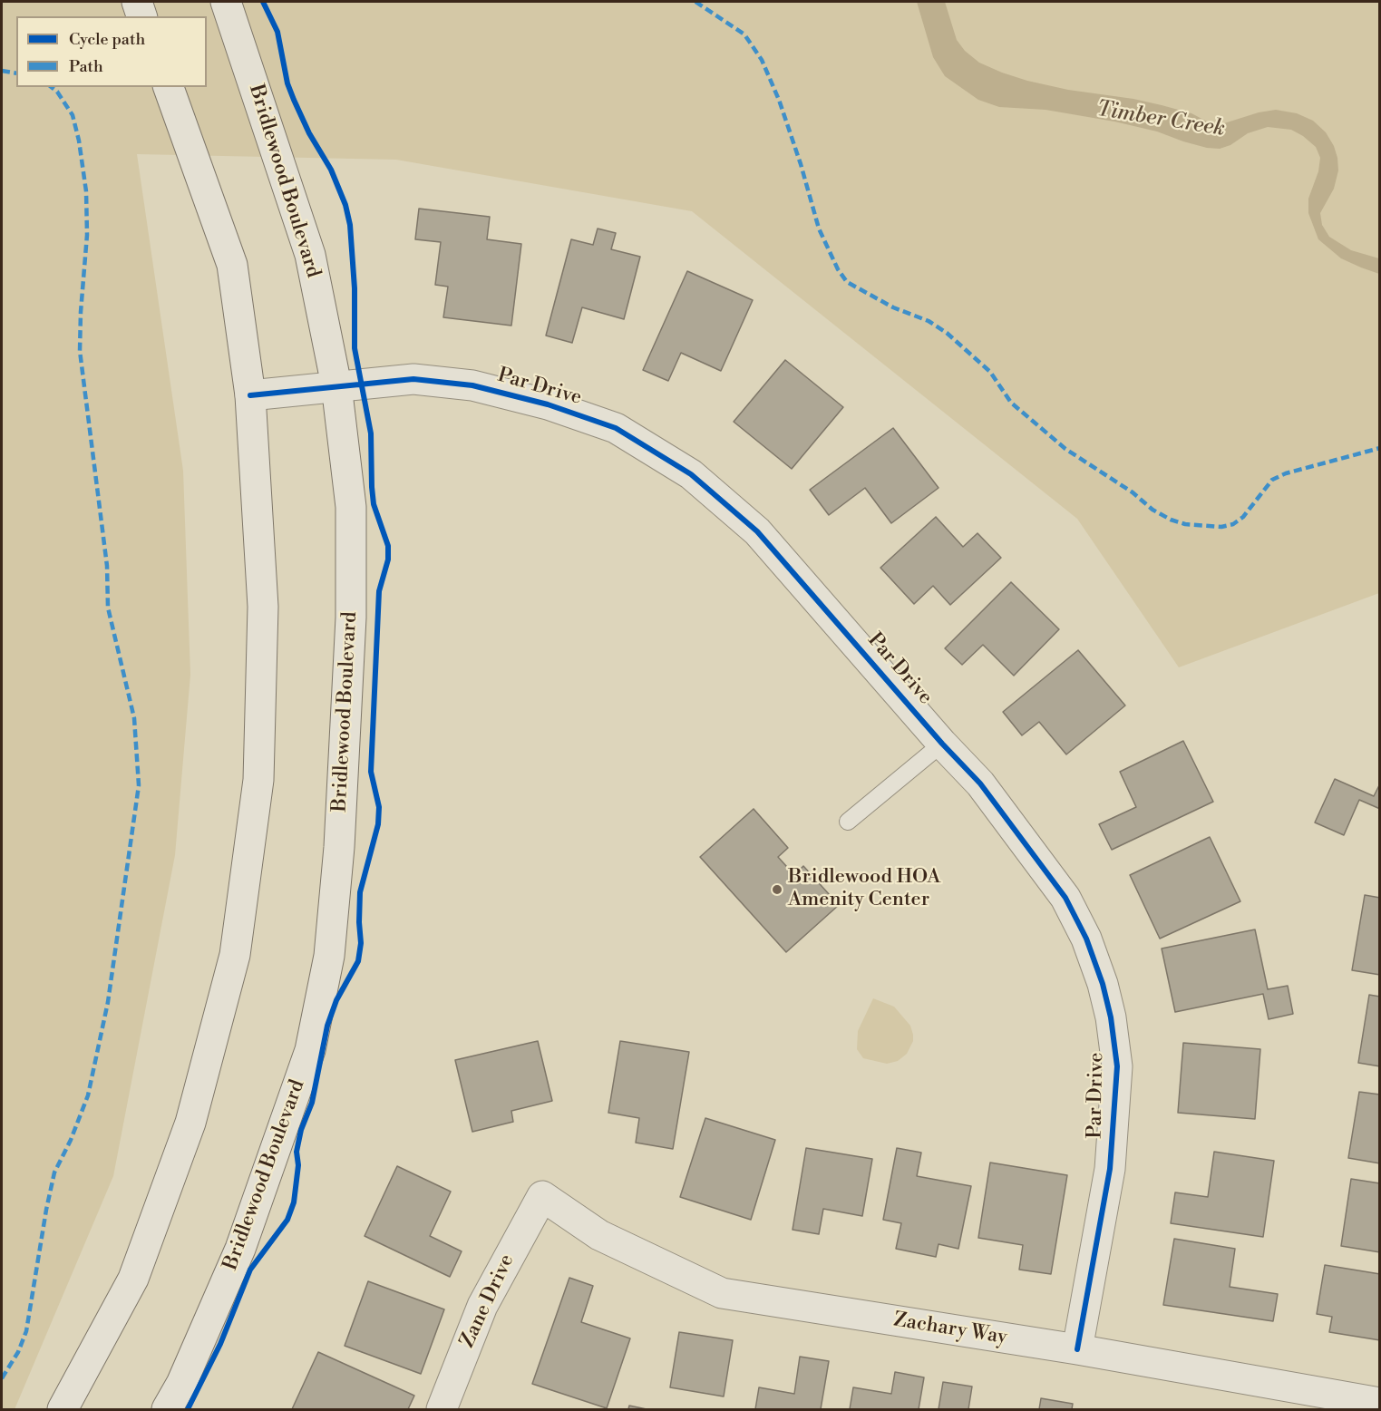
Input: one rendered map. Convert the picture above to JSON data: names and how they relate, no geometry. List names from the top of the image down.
{
  "streets": {
    "main road": [
      "Bridlewood Boulevard",
      "Par Drive",
      "Zane Drive",
      "Zachary Way"
    ]
  },
  "crossings": [
    ["Bridlewood Boulevard", "Par Drive"],
    ["Par Drive", "Zachary Way"],
    ["Zane Drive", "Zachary Way"]
  ],
  "water": ["Timber Creek"],
  "places": ["Bridlewood HOA Amenity Center"],
  "legend": ["Cycle path", "Path"]
}
